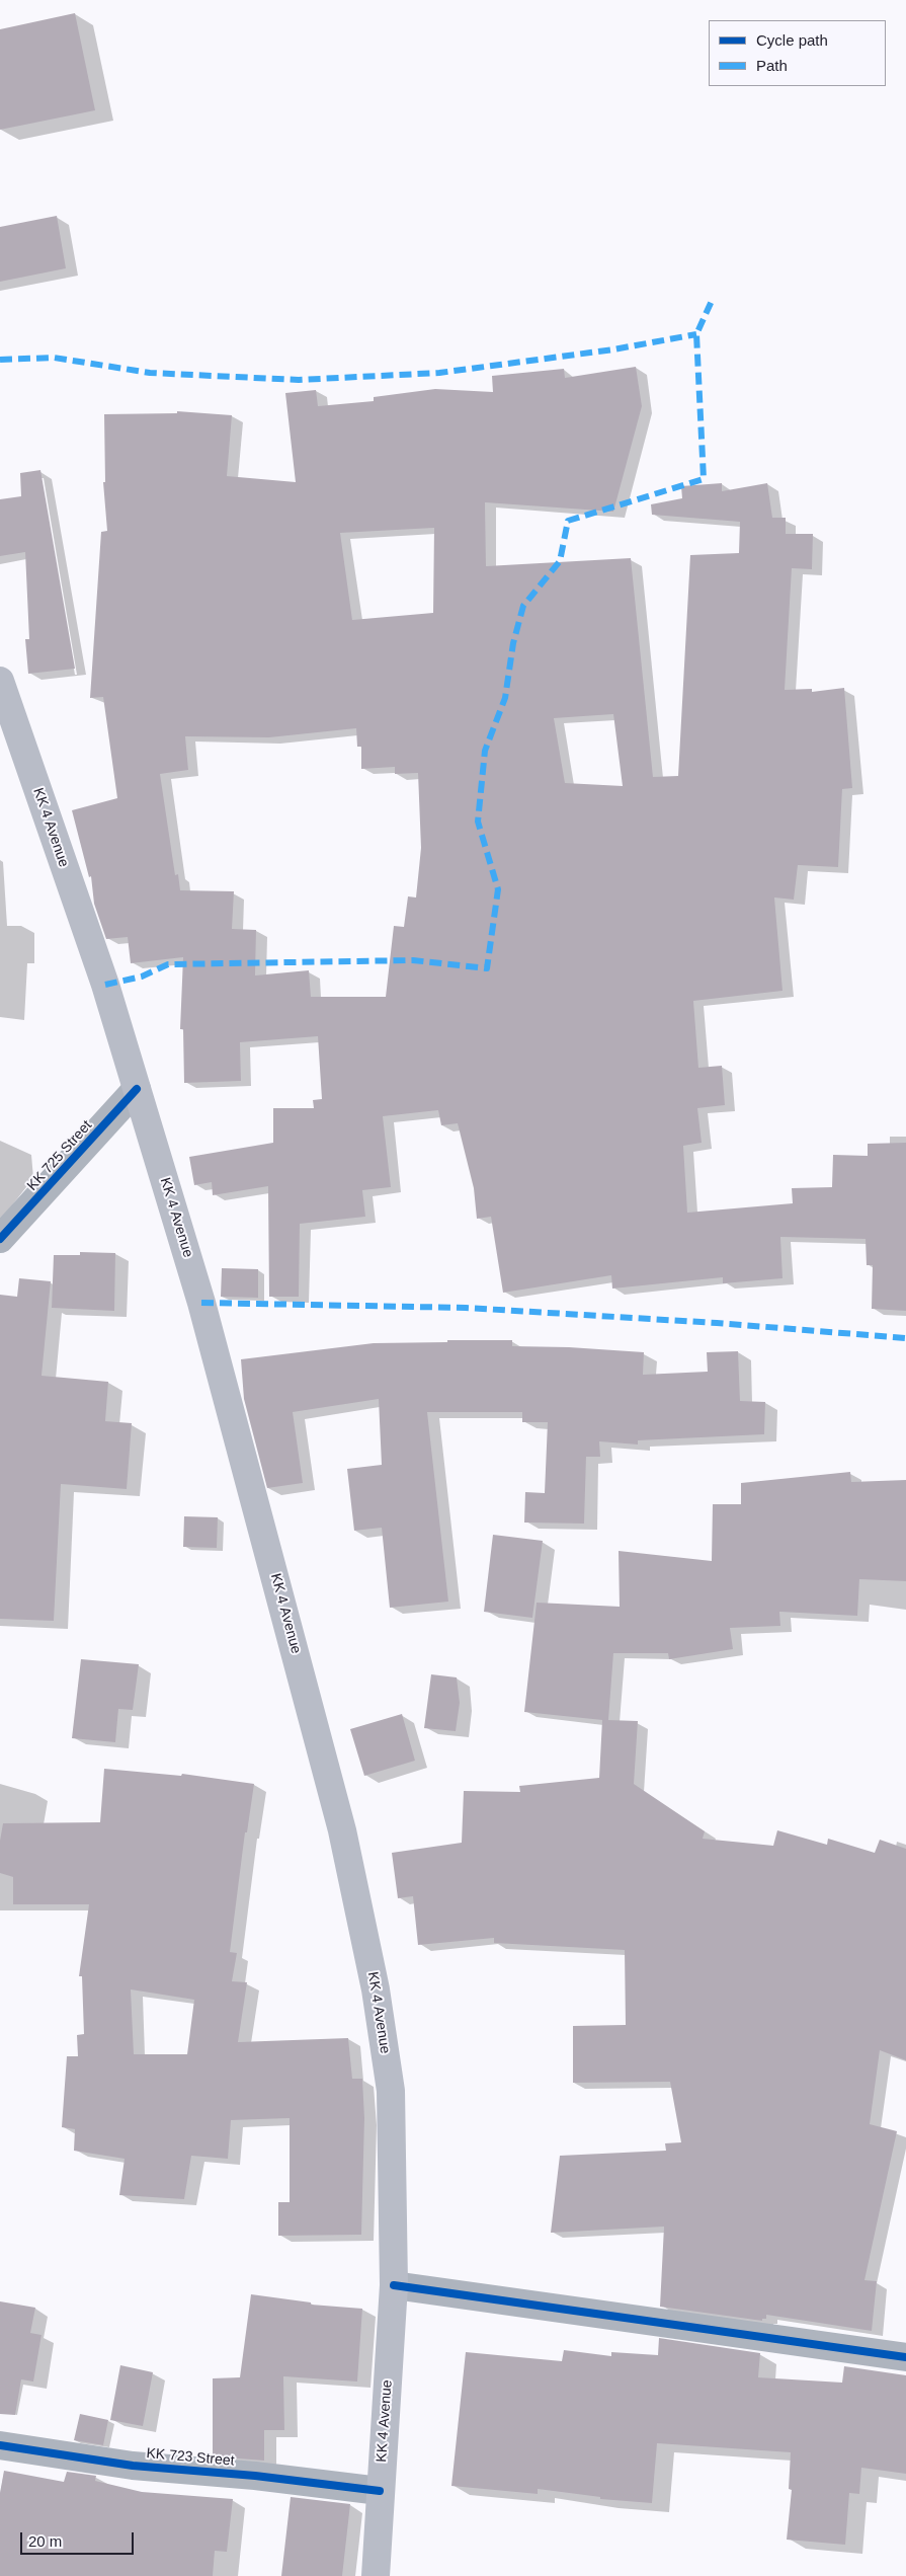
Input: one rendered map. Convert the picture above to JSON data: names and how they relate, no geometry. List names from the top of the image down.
{
  "streets": {
    "main road": ["KK 4 Avenue"],
    "street": ["KK 725 Street", "KK 723 Street"]
  },
  "crossings": [
    ["KK 4 Avenue", "KK 725 Street"],
    ["KK 4 Avenue", "KK 723 Street"]
  ],
  "legend": ["Cycle path", "Path"],
  "scale_bar": "20 m"
}
